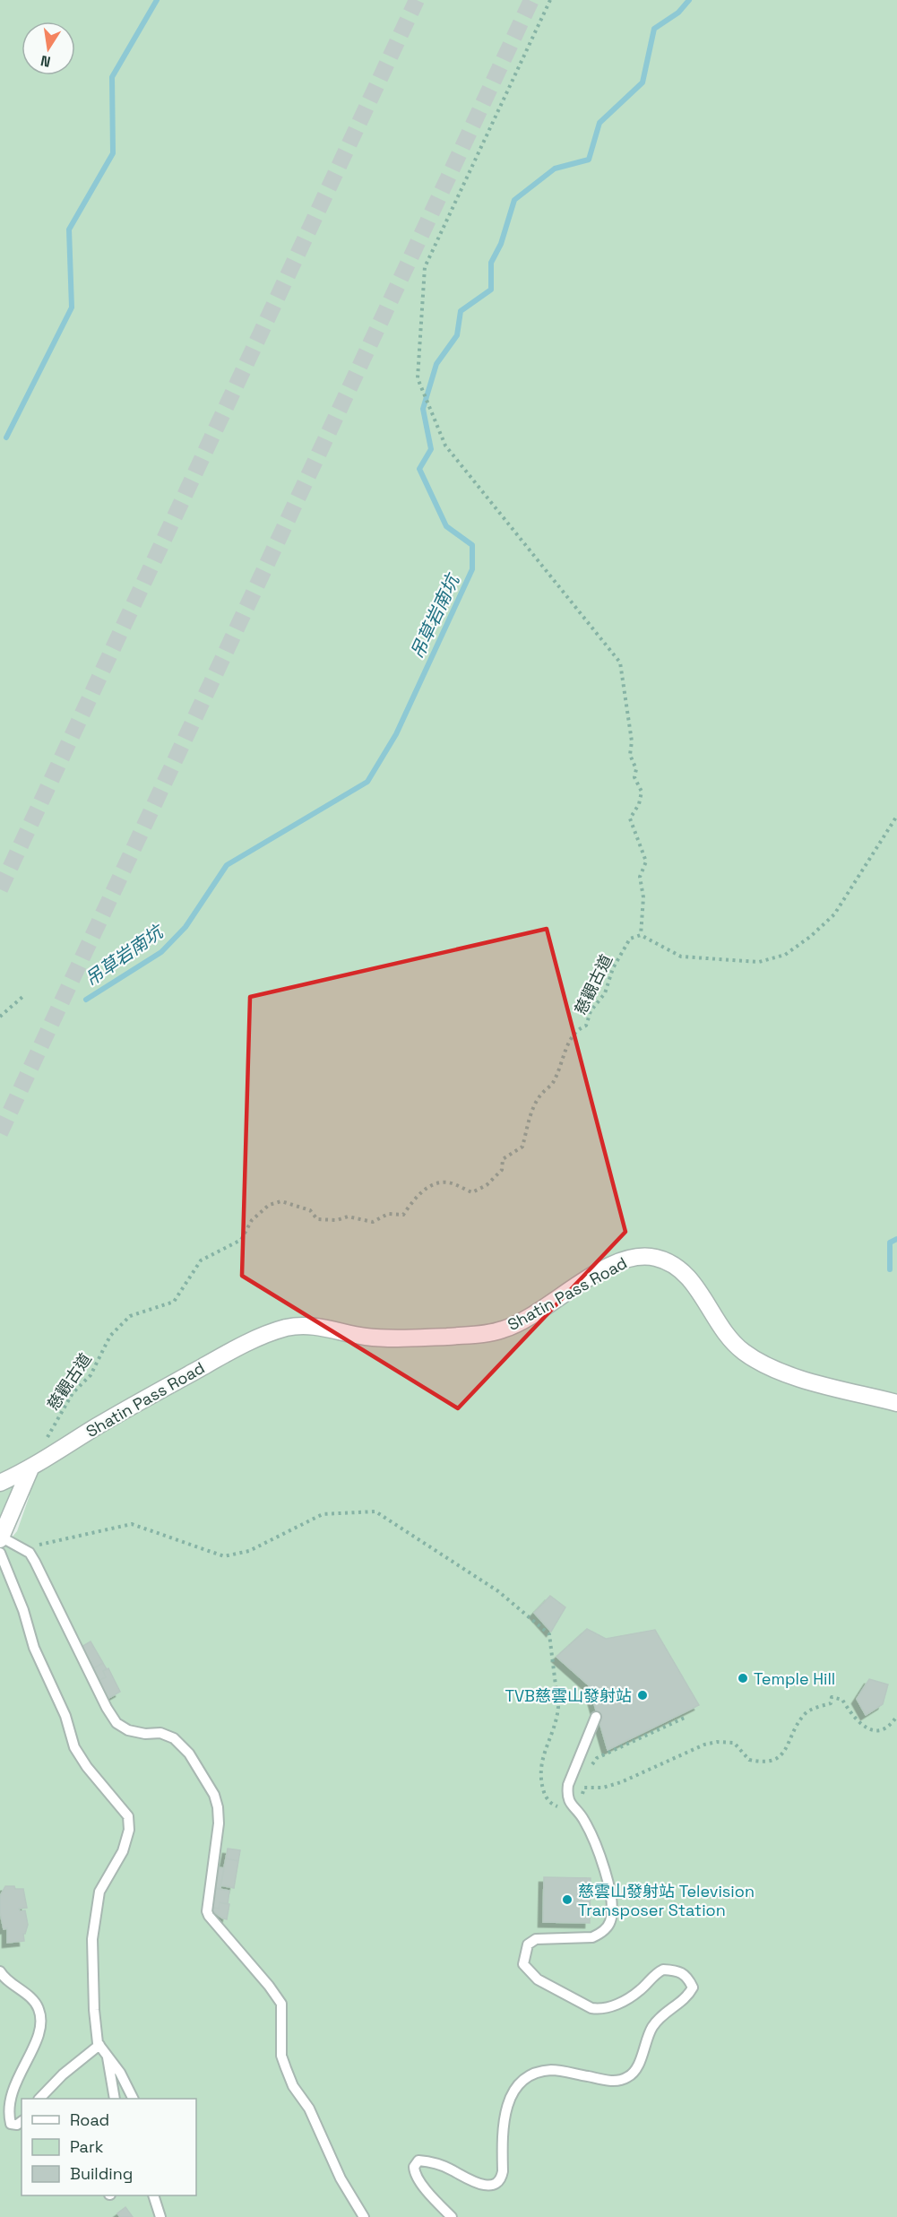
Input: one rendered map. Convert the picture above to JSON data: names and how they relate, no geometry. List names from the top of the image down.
{
  "streets": {
    "street": ["Shatin Pass Road"],
    "path": ["慈觀古道"]
  },
  "water": ["吊草岩南坑"],
  "places": ["Temple Hill", "TVB慈雲山發射站", "慈雲山發射站 Television Transposer Station"],
  "legend": ["Road", "Park", "Building"],
  "north": "bottom"
}
